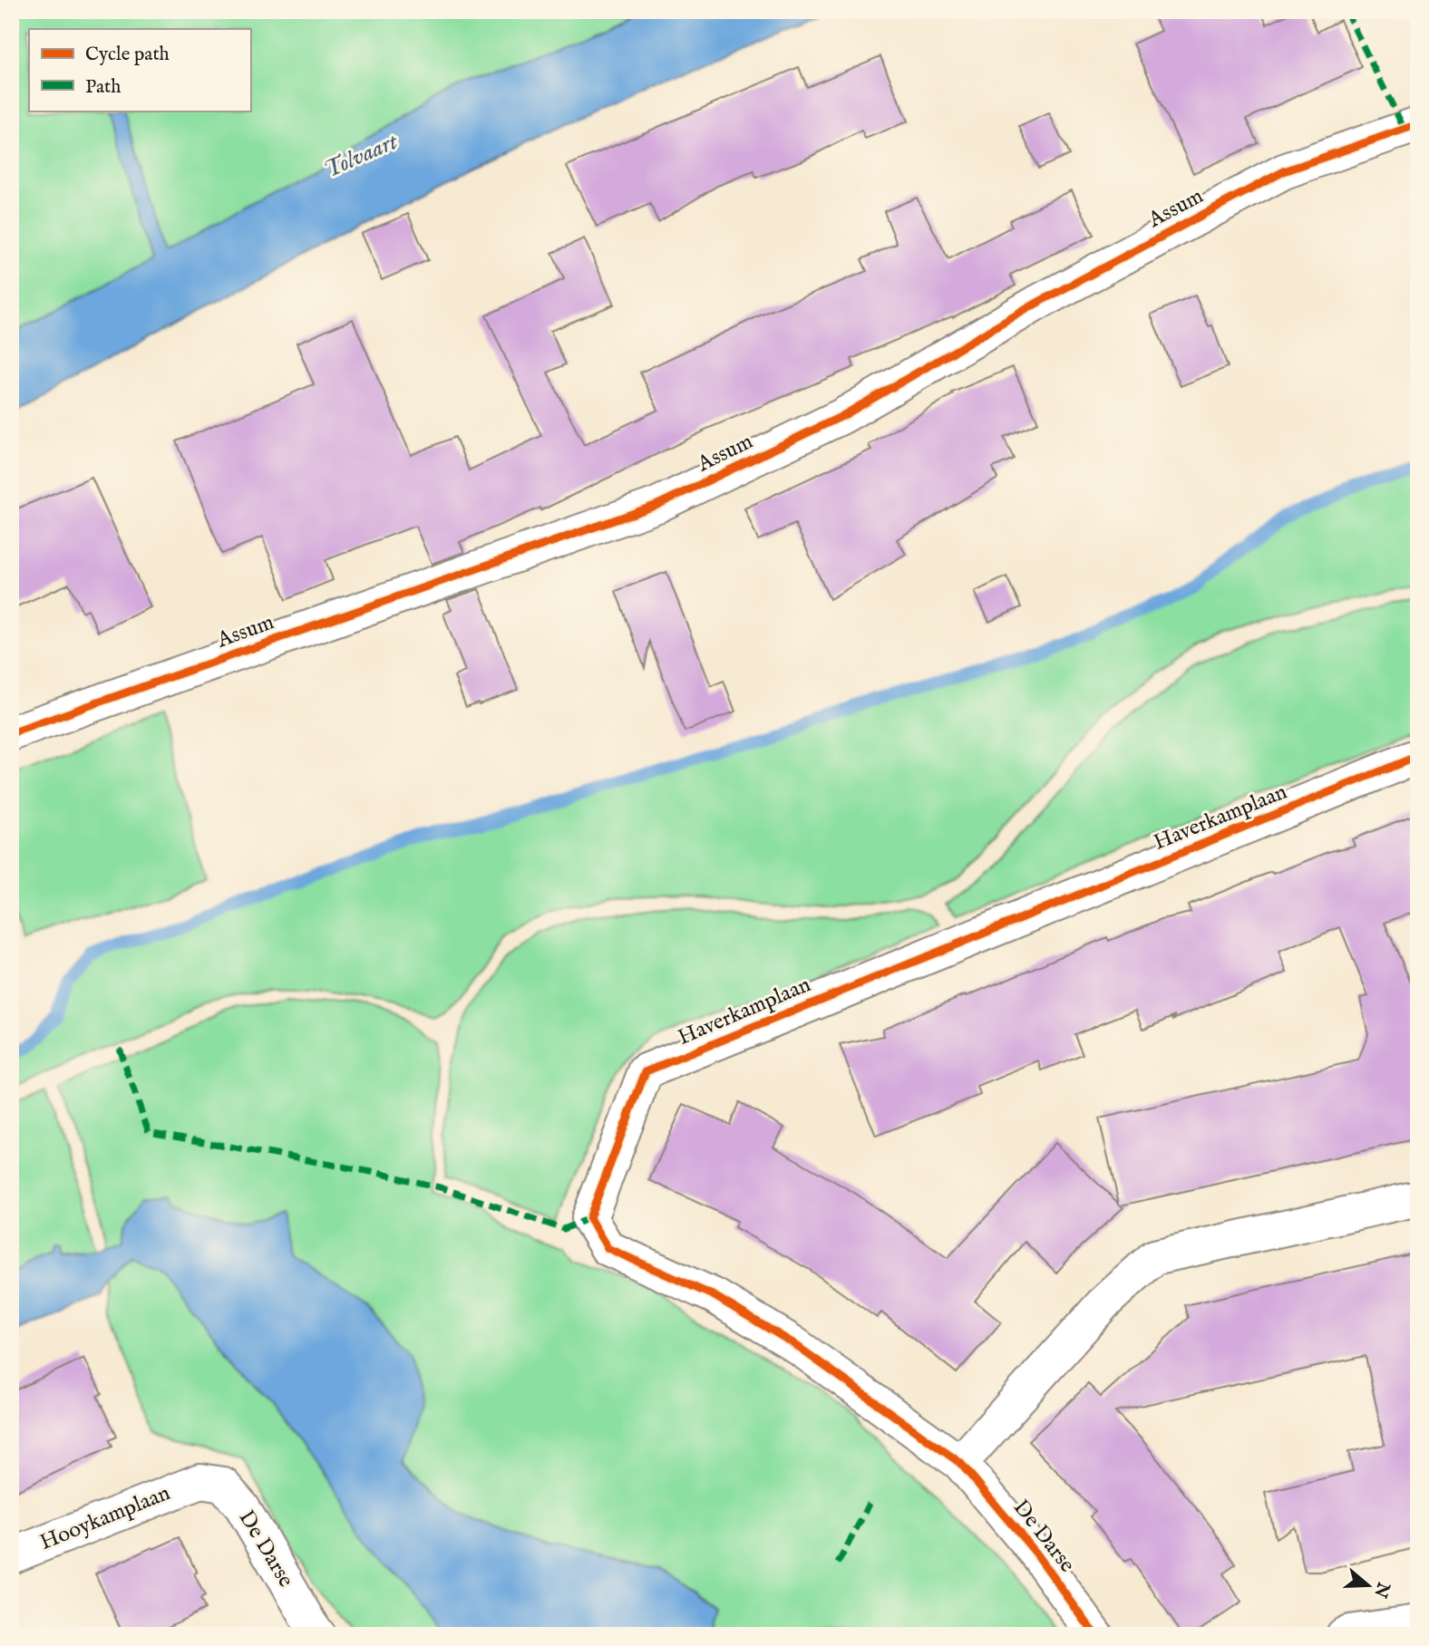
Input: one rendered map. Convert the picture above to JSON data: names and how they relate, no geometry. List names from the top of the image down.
{
  "streets": {
    "street": [
      "Assum",
      "Haverkamplaan",
      "Hooykamplaan",
      "De Darse"
    ]
  },
  "crossings": [
    ["Haverkamplaan", "De Darse"],
    ["Hooykamplaan", "De Darse"]
  ],
  "water": ["Tolvaart"],
  "legend": ["Cycle path", "Path"],
  "north": "right"
}
